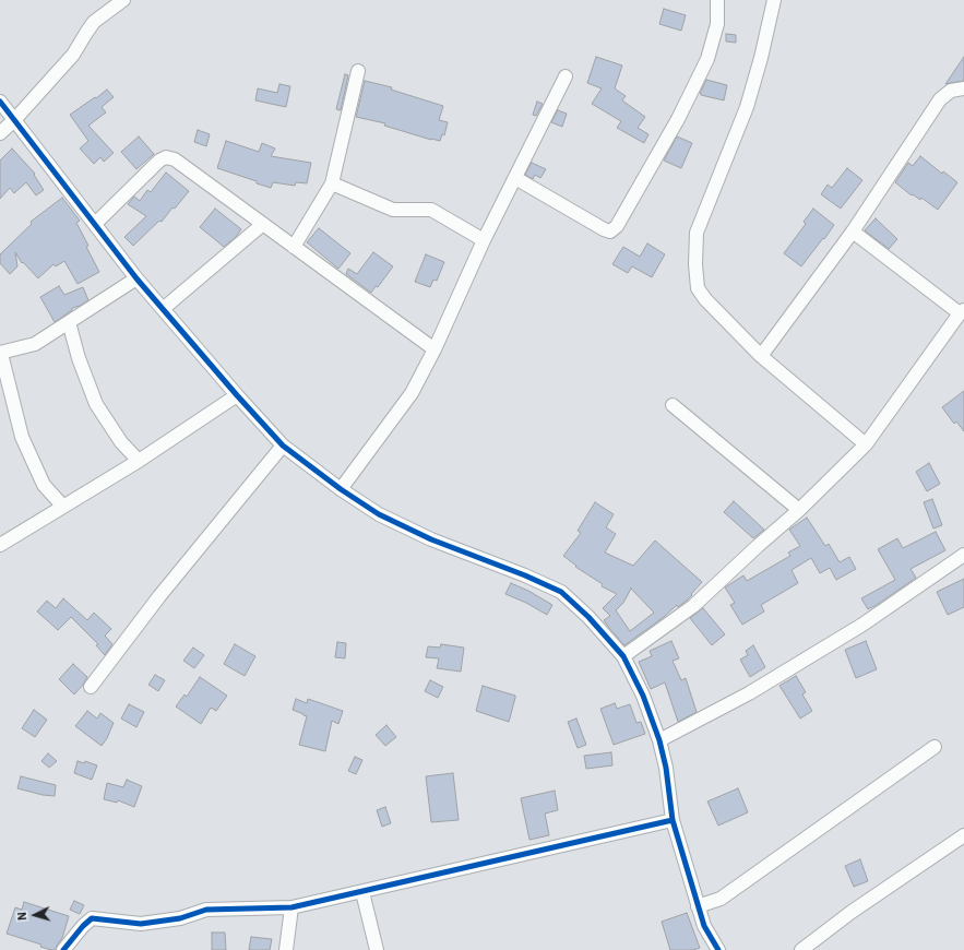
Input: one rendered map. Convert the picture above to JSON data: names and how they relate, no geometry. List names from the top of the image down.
{
  "north": "left"
}
